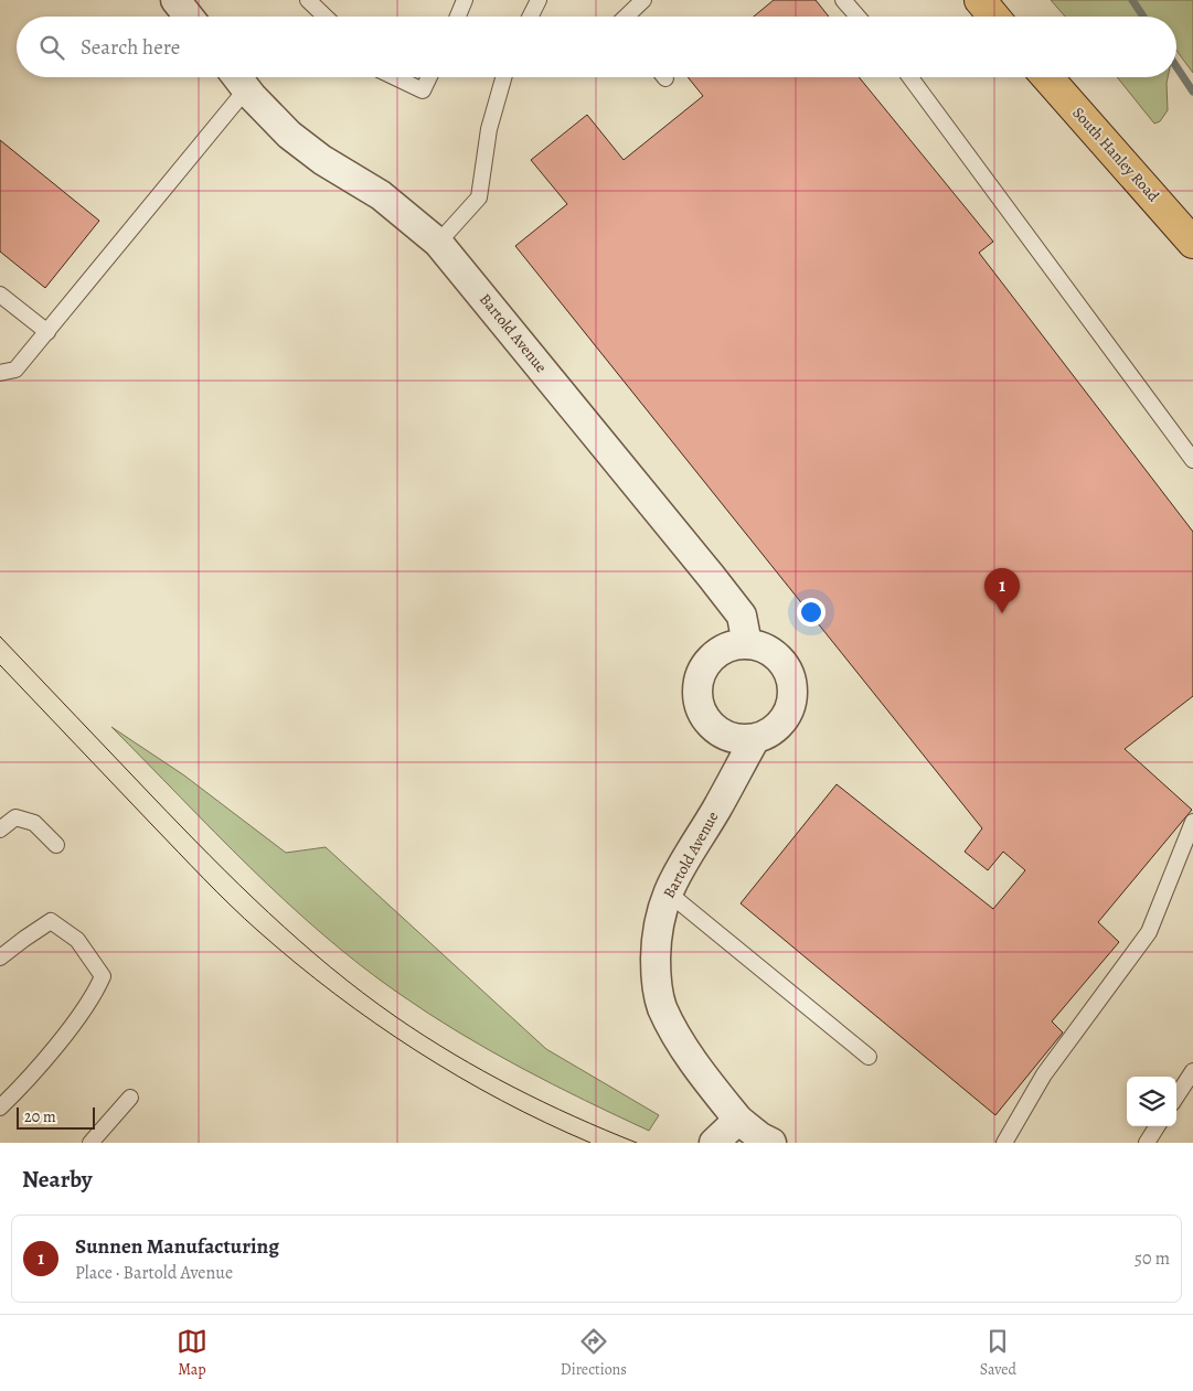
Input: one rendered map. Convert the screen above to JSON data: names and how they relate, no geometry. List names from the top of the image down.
{
  "streets": {
    "main road": ["South Hanley Road"],
    "street": ["Bartold Avenue"]
  },
  "scale_bar": "20 m",
  "page": {
    "search": "Search here",
    "pins": "1",
    "scale": "20 m",
    "heading": "Nearby",
    "list": [
      {
        "mark": "1",
        "name": "Sunnen Manufacturing",
        "note": "Place · Bartold Avenue",
        "value": "50 m"
      }
    ],
    "nav": ["Map", "Directions", "Saved"]
  }
}
